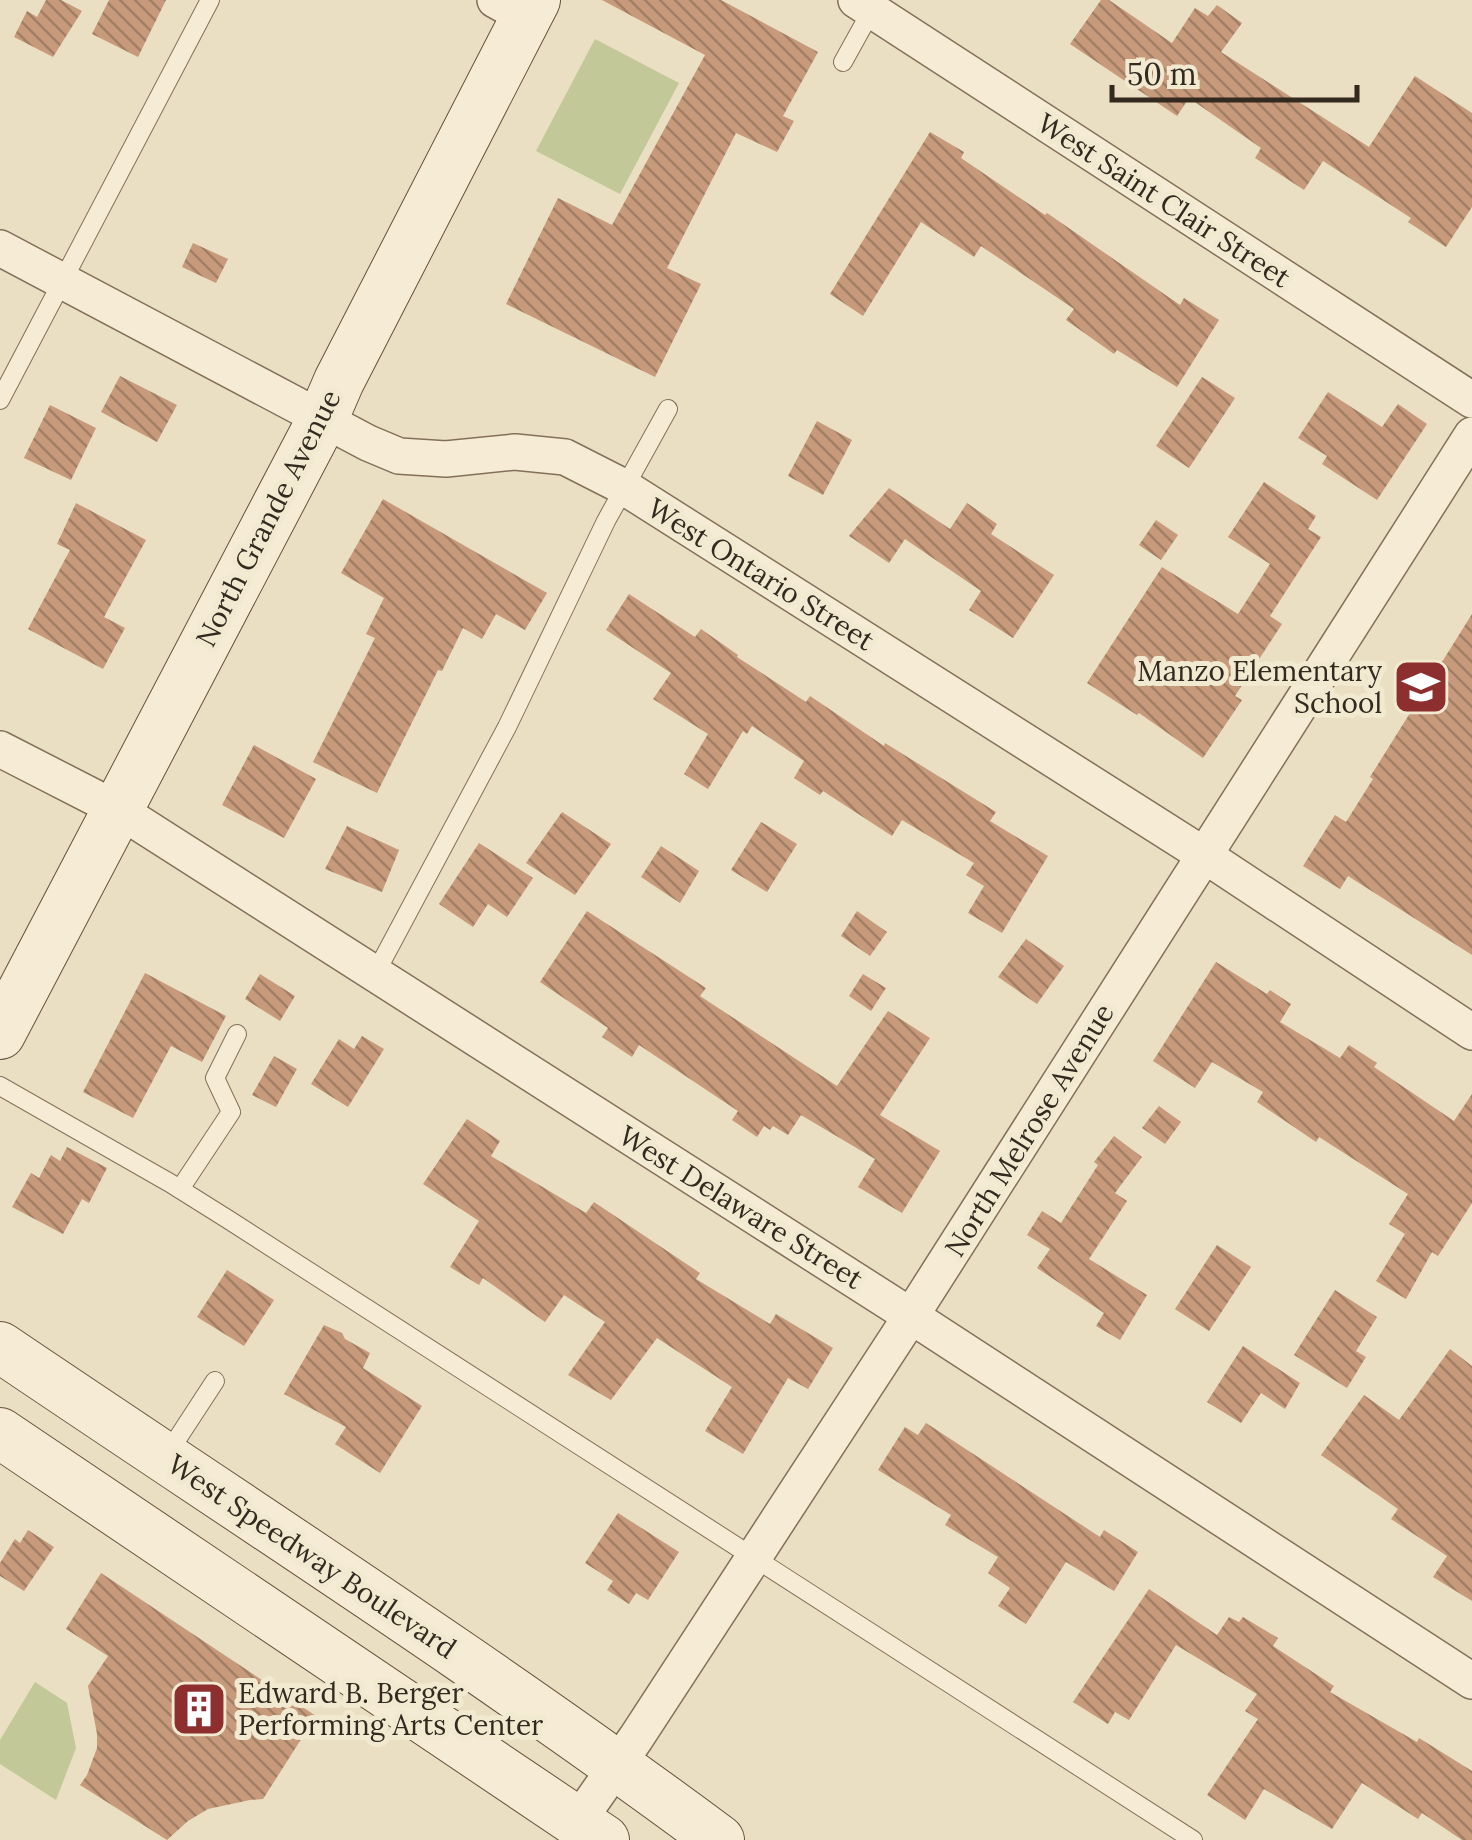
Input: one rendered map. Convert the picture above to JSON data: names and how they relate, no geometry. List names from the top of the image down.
{
  "streets": {
    "main road": ["North Grande Avenue", "West Speedway Boulevard"],
    "street": [
      "West Saint Clair Street",
      "West Ontario Street",
      "North Melrose Avenue",
      "West Delaware Street"
    ]
  },
  "crossings": [
    ["North Grande Avenue", "West Ontario Street"],
    ["North Grande Avenue", "West Delaware Street"],
    ["West Ontario Street", "North Melrose Avenue"],
    ["North Melrose Avenue", "West Delaware Street"],
    ["North Melrose Avenue", "West Speedway Boulevard"]
  ],
  "places": {
    "school or university": ["Manzo Elementary School"],
    "building": ["Edward B. Berger Performing Arts Center"]
  },
  "scale_bar": "50 m"
}
